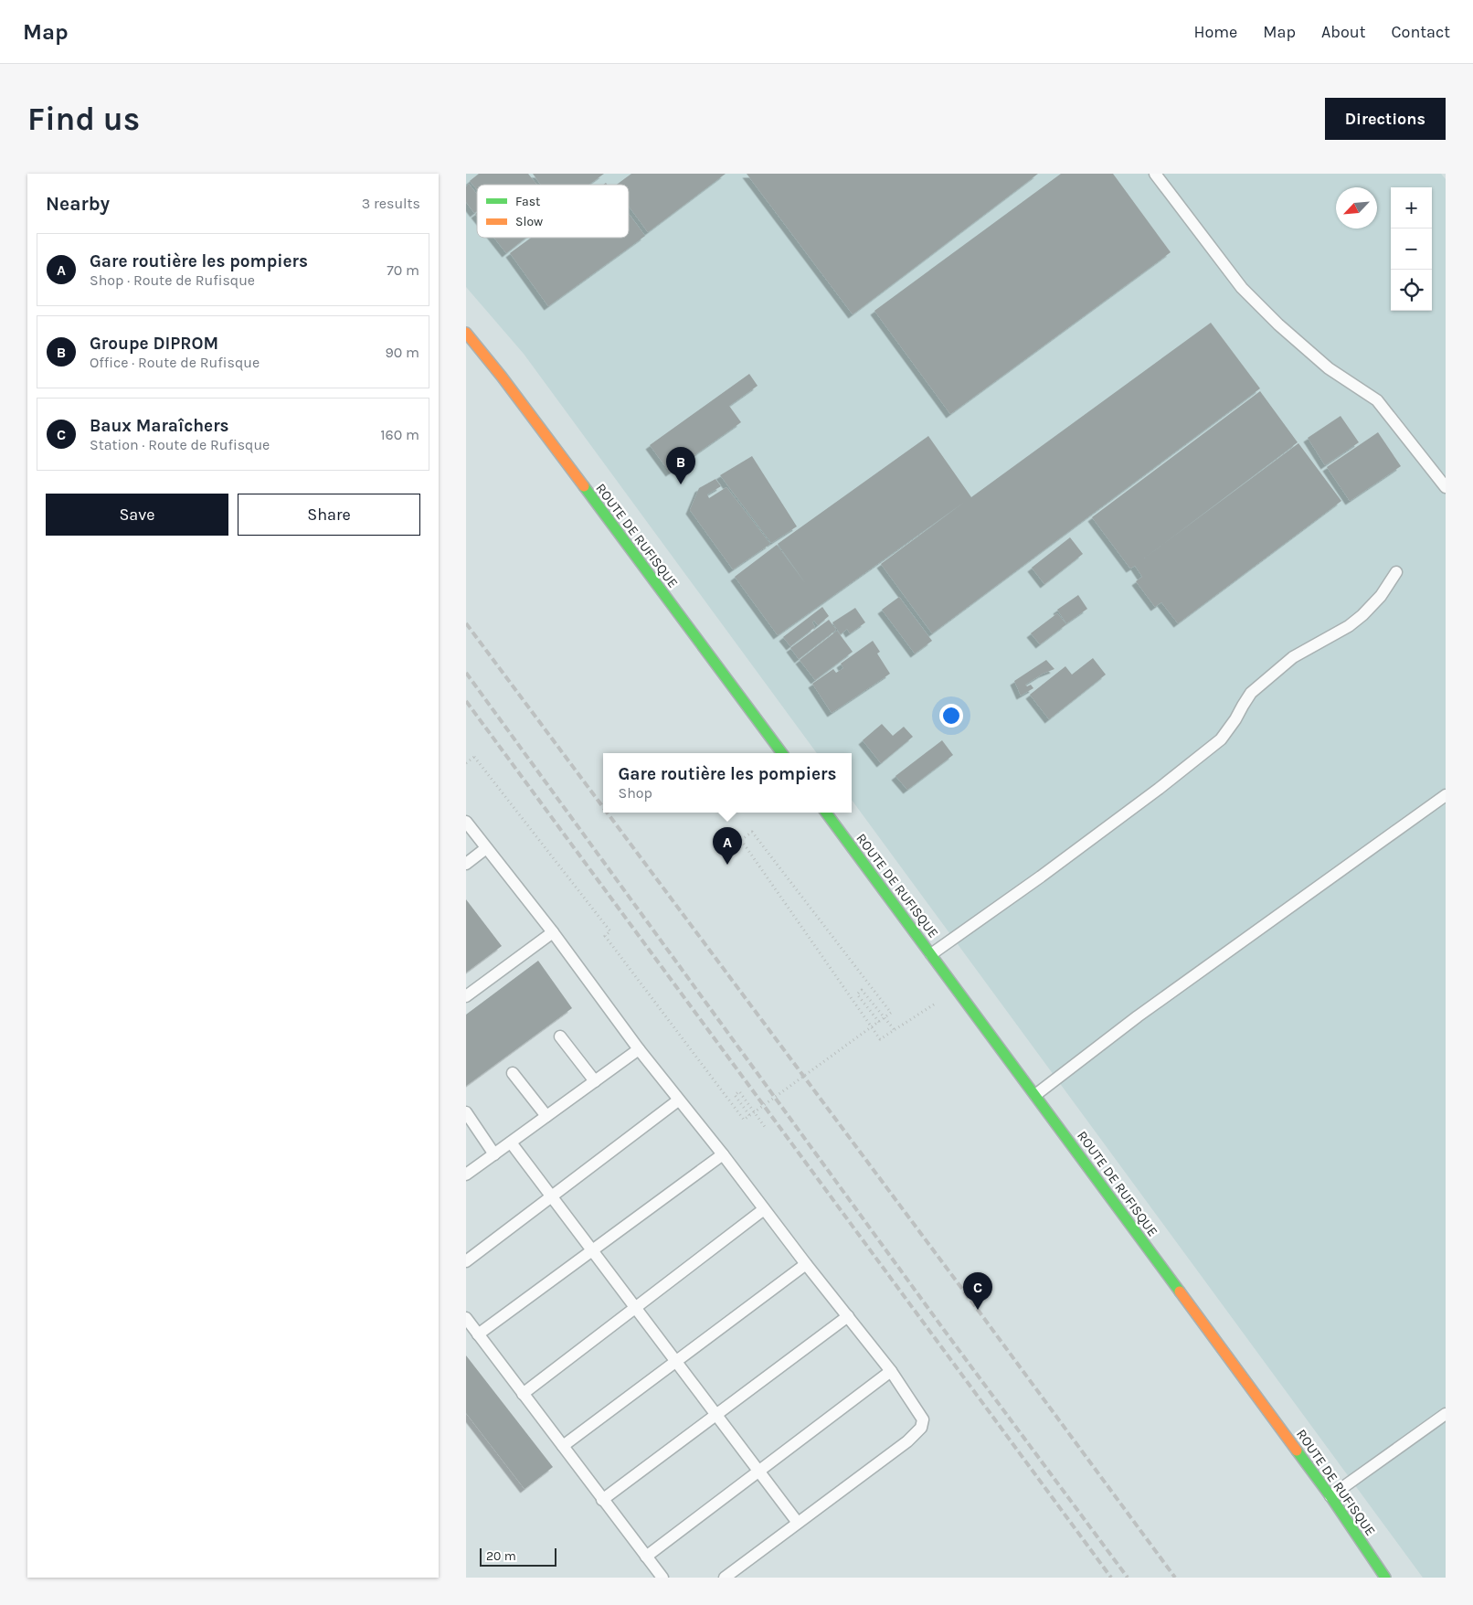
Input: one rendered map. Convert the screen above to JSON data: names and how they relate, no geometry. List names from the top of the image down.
{
  "streets": {
    "main road": ["ROUTE DE RUFISQUE"]
  },
  "legend": ["Fast", "Slow"],
  "scale_bar": "20 m",
  "north": "bottom left",
  "page": {
    "header": "Map",
    "nav": [
      "Home",
      "Map",
      "About",
      "Contact"
    ],
    "buttons": [
      "Directions",
      ["Save", "Share"]
    ],
    "title": "Find us",
    "heading": ["Nearby", "3 results"],
    "map_buttons": ["+", "−"],
    "list": [
      {
        "mark": "A",
        "name": "Gare routière les pompiers",
        "note": "Shop · Route de Rufisque",
        "value": "70 m"
      },
      {
        "mark": "B",
        "name": "Groupe DIPROM",
        "note": "Office · Route de Rufisque",
        "value": "90 m"
      },
      {
        "mark": "C",
        "name": "Baux Maraîchers",
        "note": "Station · Route de Rufisque",
        "value": "160 m"
      }
    ],
    "pins": ["B", "A", "C"],
    "popup": ["Gare routière les pompiers", "Shop"],
    "scale": "20 m"
  }
}
